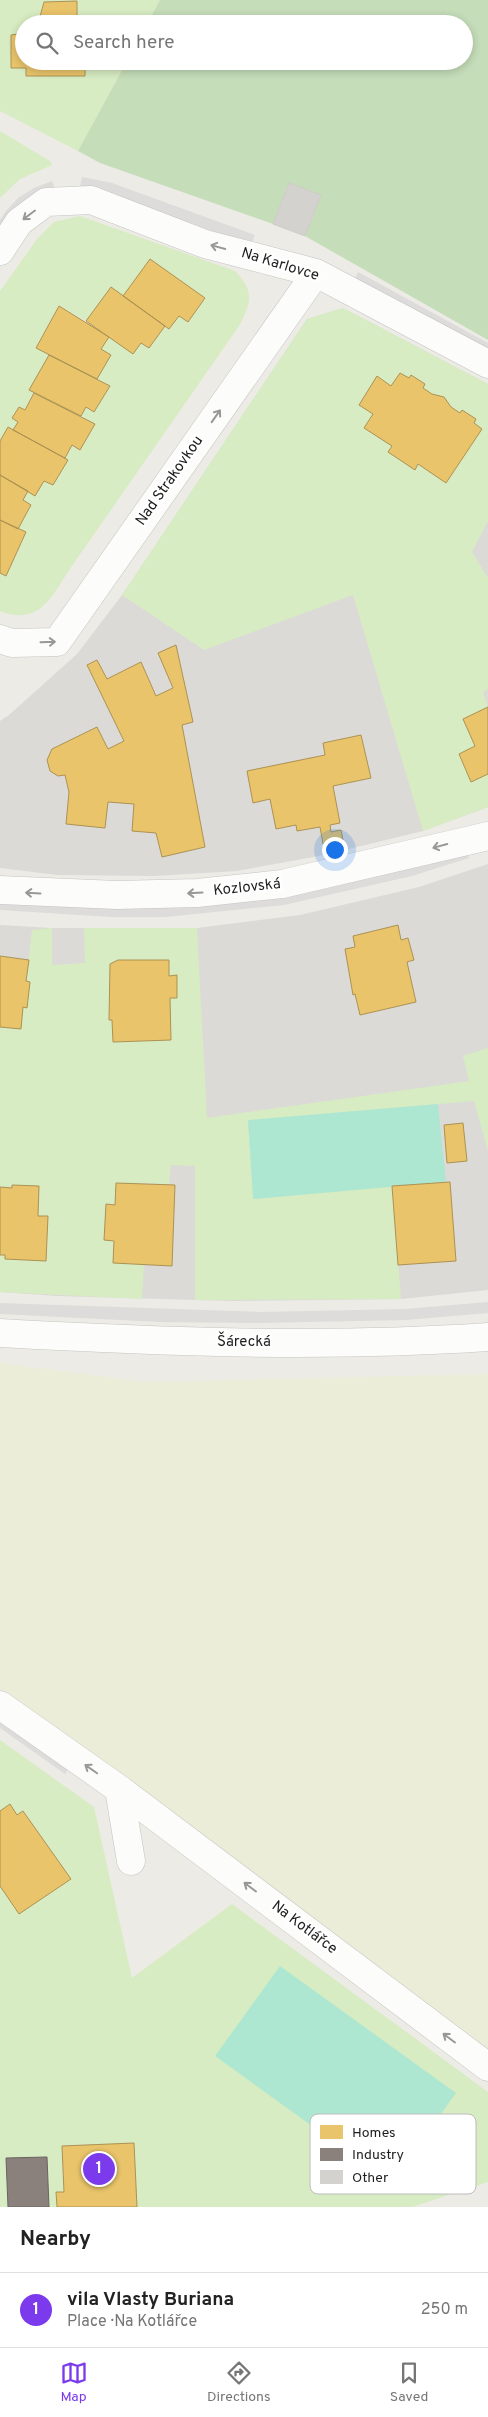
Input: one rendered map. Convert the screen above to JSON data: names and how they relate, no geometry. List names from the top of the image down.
{
  "streets": {
    "street": [
      "Na Karlovce",
      "Nad Strakovkou",
      "Kozlovská",
      "Šárecká",
      "Na Kotlářce"
    ]
  },
  "crossings": [
    ["Na Karlovce", "Nad Strakovkou"]
  ],
  "one_way": [
    "Na Karlovce",
    "Nad Strakovkou",
    "Kozlovská",
    "Na Kotlářce"
  ],
  "legend": ["Homes", "Industry", "Other"],
  "page": {
    "search": "Search here",
    "pins": "1",
    "heading": "Nearby",
    "list": [
      {
        "mark": "1",
        "name": "vila Vlasty Buriana",
        "note": "Place · Na Kotlářce",
        "value": "250 m"
      }
    ],
    "nav": ["Map", "Directions", "Saved"]
  }
}
